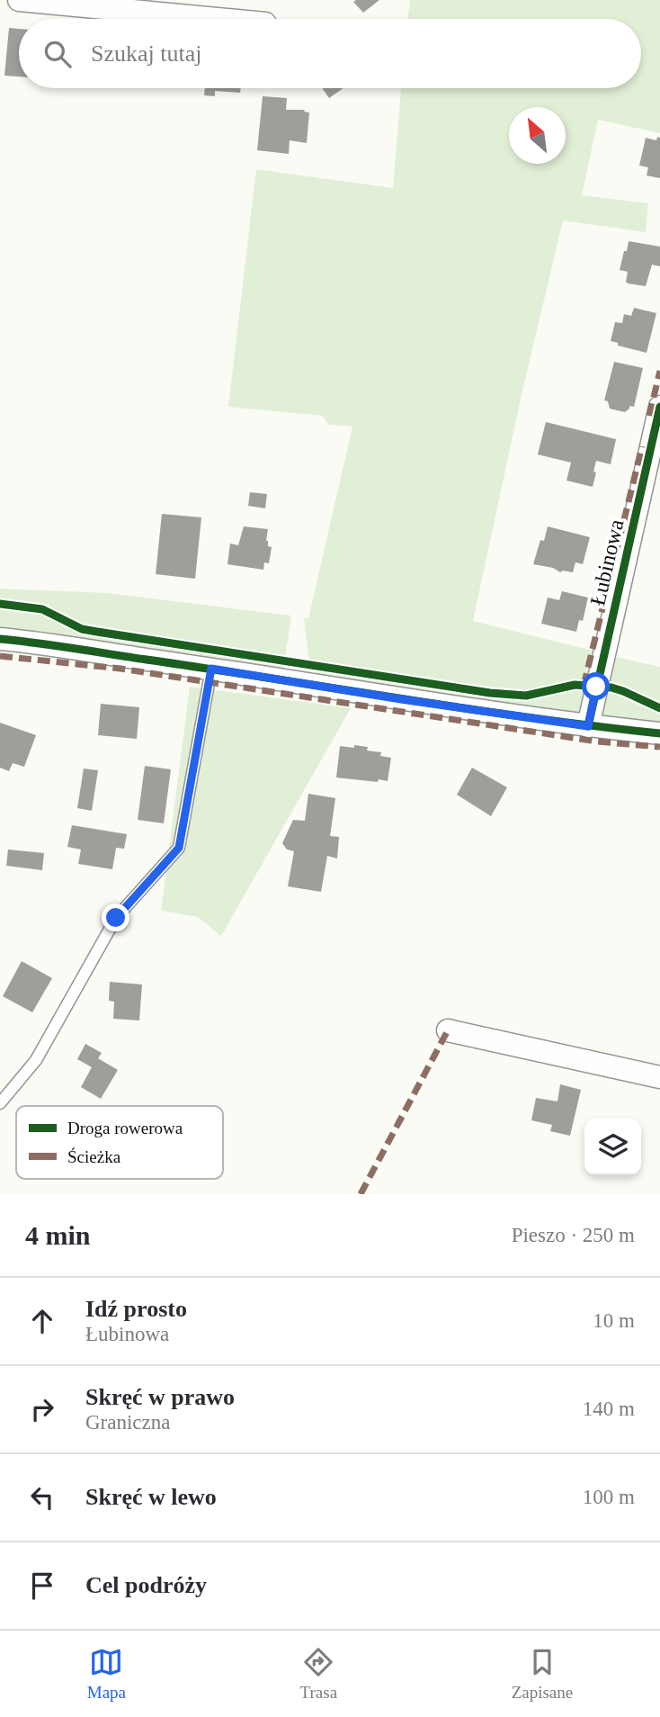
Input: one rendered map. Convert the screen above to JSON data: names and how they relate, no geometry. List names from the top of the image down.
{
  "streets": {
    "street": ["Łubinowa"]
  },
  "legend": ["Droga rowerowa", "Ścieżka"],
  "north": "top left",
  "page": {
    "search": "Szukaj tutaj",
    "heading": ["4 min", "Pieszo · 250 m"],
    "list": [
      ["Idź prosto", "Łubinowa", "10 m"],
      ["Skręć w prawo", "Graniczna", "140 m"],
      ["Skręć w lewo", "100 m"],
      "Cel podróży"
    ],
    "nav": ["Mapa", "Trasa", "Zapisane"]
  }
}
